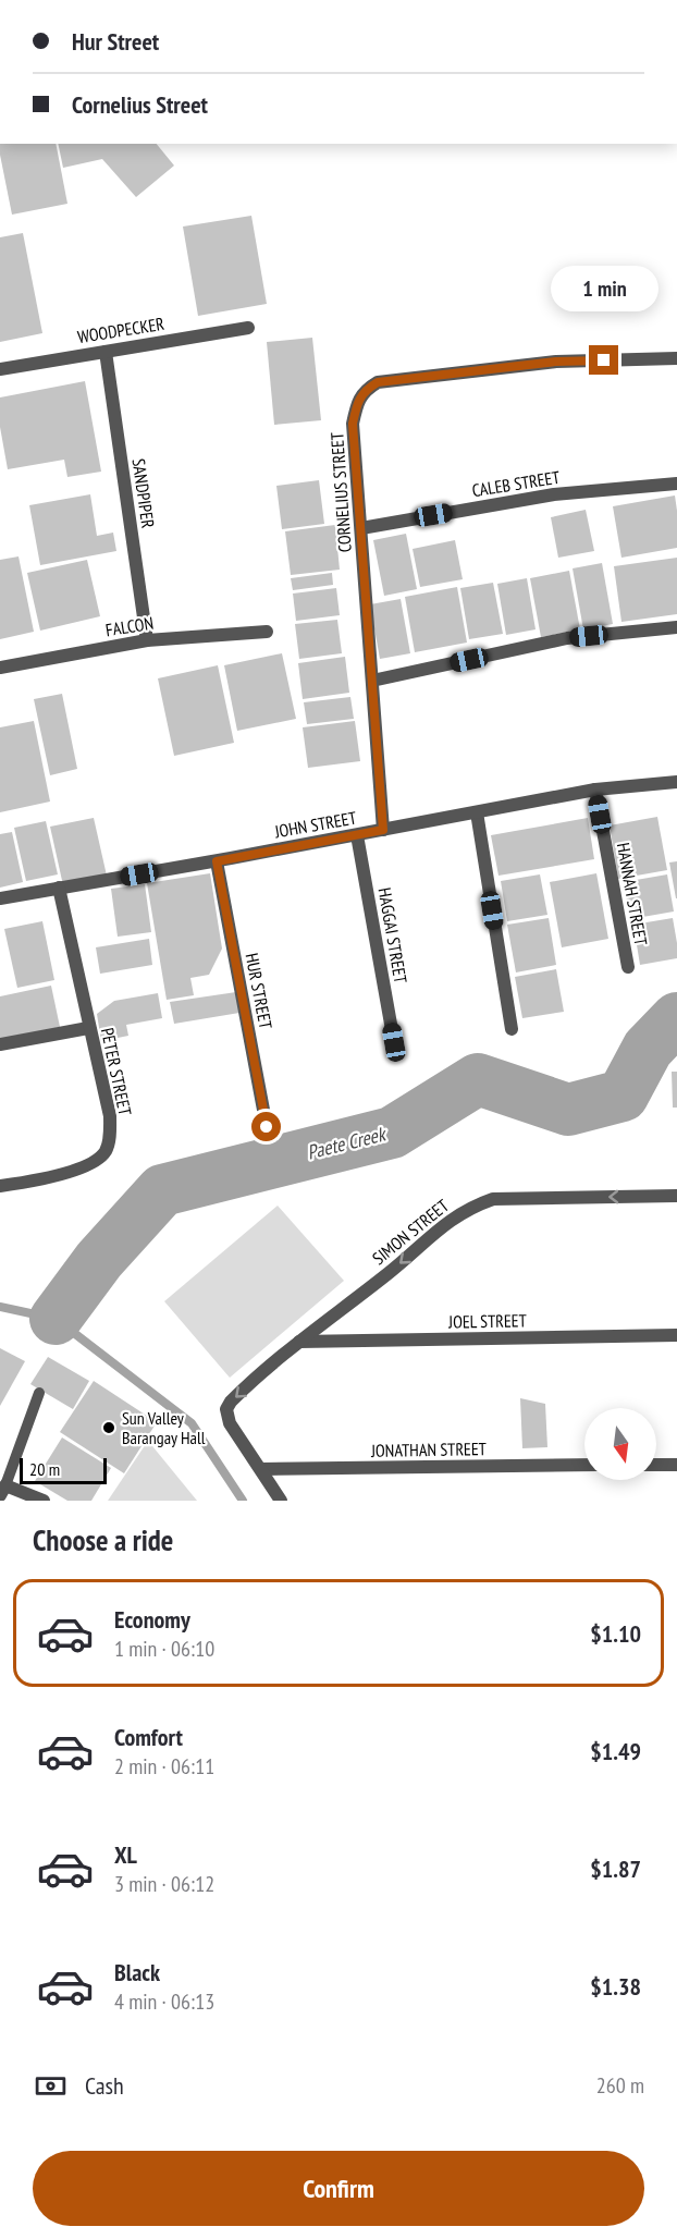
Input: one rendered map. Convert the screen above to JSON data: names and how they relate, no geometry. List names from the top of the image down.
{
  "streets": {
    "street": [
      "WOODPECKER",
      "CALEB STREET",
      "CORNELIUS STREET",
      "SANDPIPER",
      "FALCON",
      "JOHN STREET",
      "HANNAH STREET",
      "HAGGAI STREET",
      "HUR STREET",
      "PETER STREET",
      "SIMON STREET",
      "JOEL STREET",
      "JONATHAN STREET"
    ]
  },
  "crossings": [
    ["WOODPECKER", "SANDPIPER"],
    ["CALEB STREET", "CORNELIUS STREET"],
    ["CORNELIUS STREET", "JOHN STREET"],
    ["SANDPIPER", "FALCON"],
    ["JOHN STREET", "HANNAH STREET"],
    ["JOHN STREET", "HAGGAI STREET"],
    ["JOHN STREET", "HUR STREET"],
    ["JOHN STREET", "PETER STREET"],
    ["SIMON STREET", "JOEL STREET"],
    ["SIMON STREET", "JONATHAN STREET"]
  ],
  "one_way": ["SIMON STREET"],
  "water": ["Paete Creek"],
  "places": ["Sun Valley Barangay Hall"],
  "scale_bar": "20 m",
  "north": "bottom",
  "page": {
    "banner": ["Hur Street", "Cornelius Street"],
    "bubble": "1 min",
    "scale": "20 m",
    "heading": "Choose a ride",
    "list": [
      {
        "name": "Economy",
        "note": "1 min · 06:10",
        "value": "$1.10"
      },
      {
        "name": "Comfort",
        "note": "2 min · 06:11",
        "value": "$1.49"
      },
      {
        "name": "XL",
        "note": "3 min · 06:12",
        "value": "$1.87"
      },
      {
        "name": "Black",
        "note": "4 min · 06:13",
        "value": "$1.38"
      }
    ],
    "pay": ["Cash", "260 m"],
    "buttons": "Confirm"
  }
}
